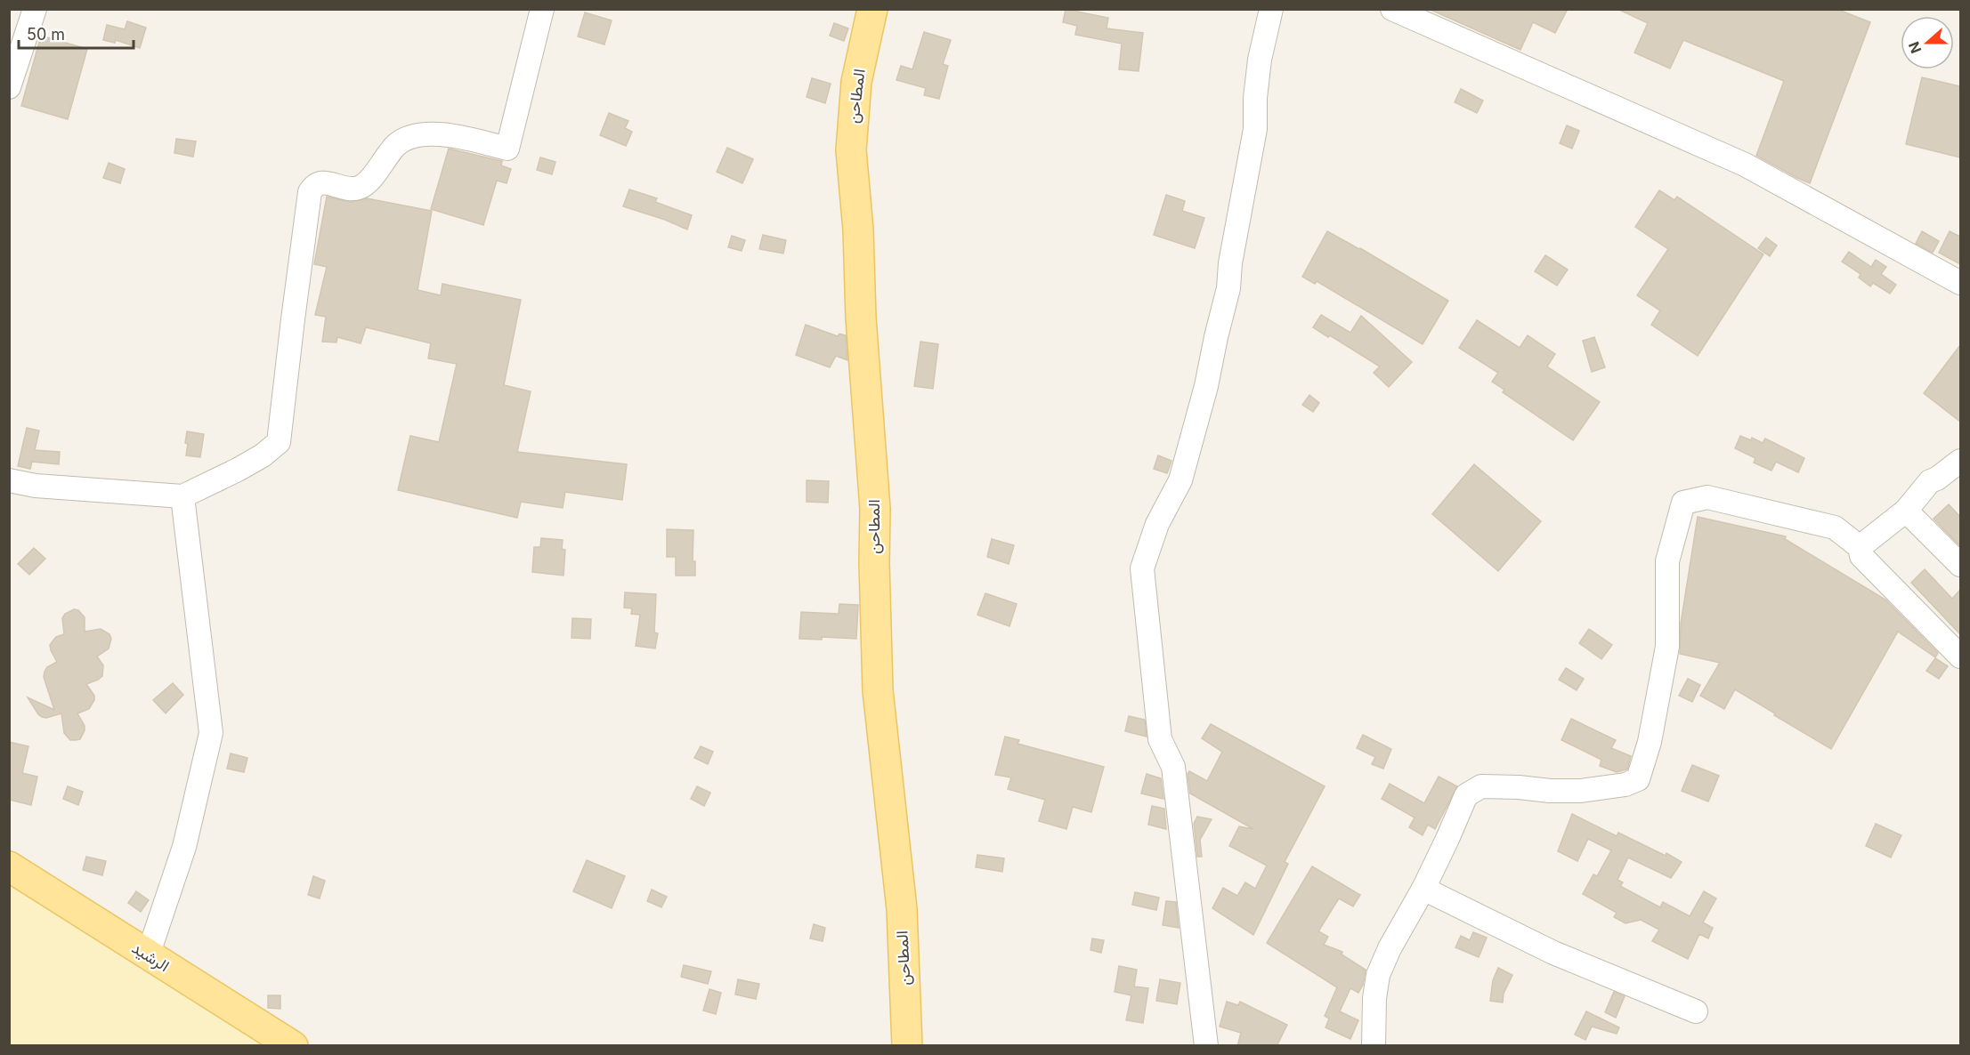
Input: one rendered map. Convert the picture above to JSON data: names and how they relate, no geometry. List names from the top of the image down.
{
  "streets": {
    "main road": ["المطاحن", "الرشيد"]
  },
  "scale_bar": "50 m",
  "north": "left"
}
